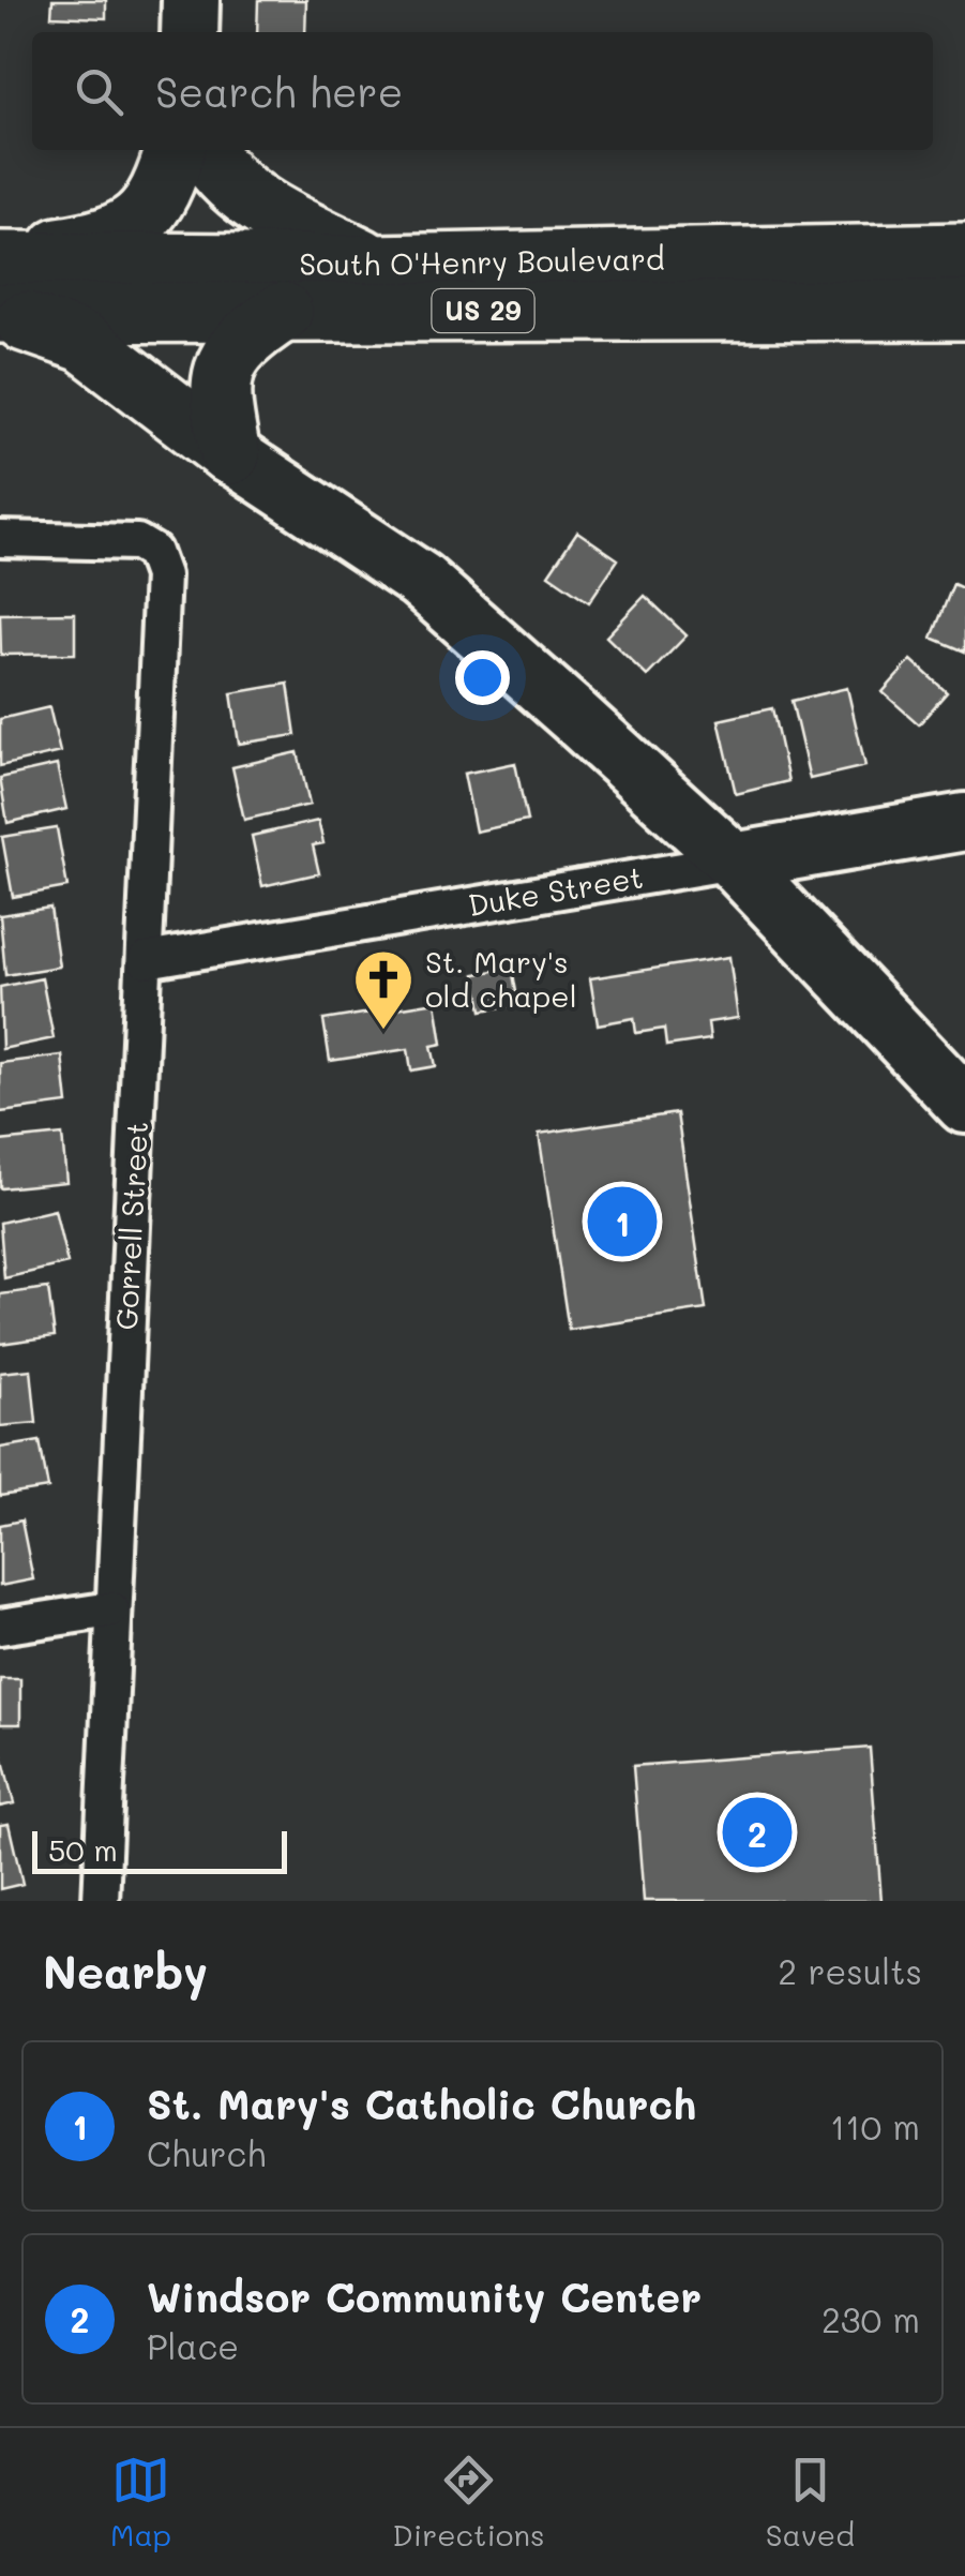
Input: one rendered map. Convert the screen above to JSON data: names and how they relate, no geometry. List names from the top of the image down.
{
  "streets": {
    "highway": ["South O'Henry Boulevard", "US 29"],
    "main road": ["Duke Street"],
    "street": ["Gorrell Street"]
  },
  "crossings": [
    ["Duke Street", "Gorrell Street"]
  ],
  "places": {
    "church": ["St. Mary's old chapel"]
  },
  "scale_bar": "50 m",
  "page": {
    "search": "Search here",
    "pins": ["1", "2"],
    "scale": "50 m",
    "heading": ["Nearby", "2 results"],
    "list": [
      {
        "mark": "1",
        "name": "St. Mary's Catholic Church",
        "note": "Church",
        "value": "110 m"
      },
      {
        "mark": "2",
        "name": "Windsor Community Center",
        "note": "Place",
        "value": "230 m"
      }
    ],
    "nav": ["Map", "Directions", "Saved"]
  }
}
